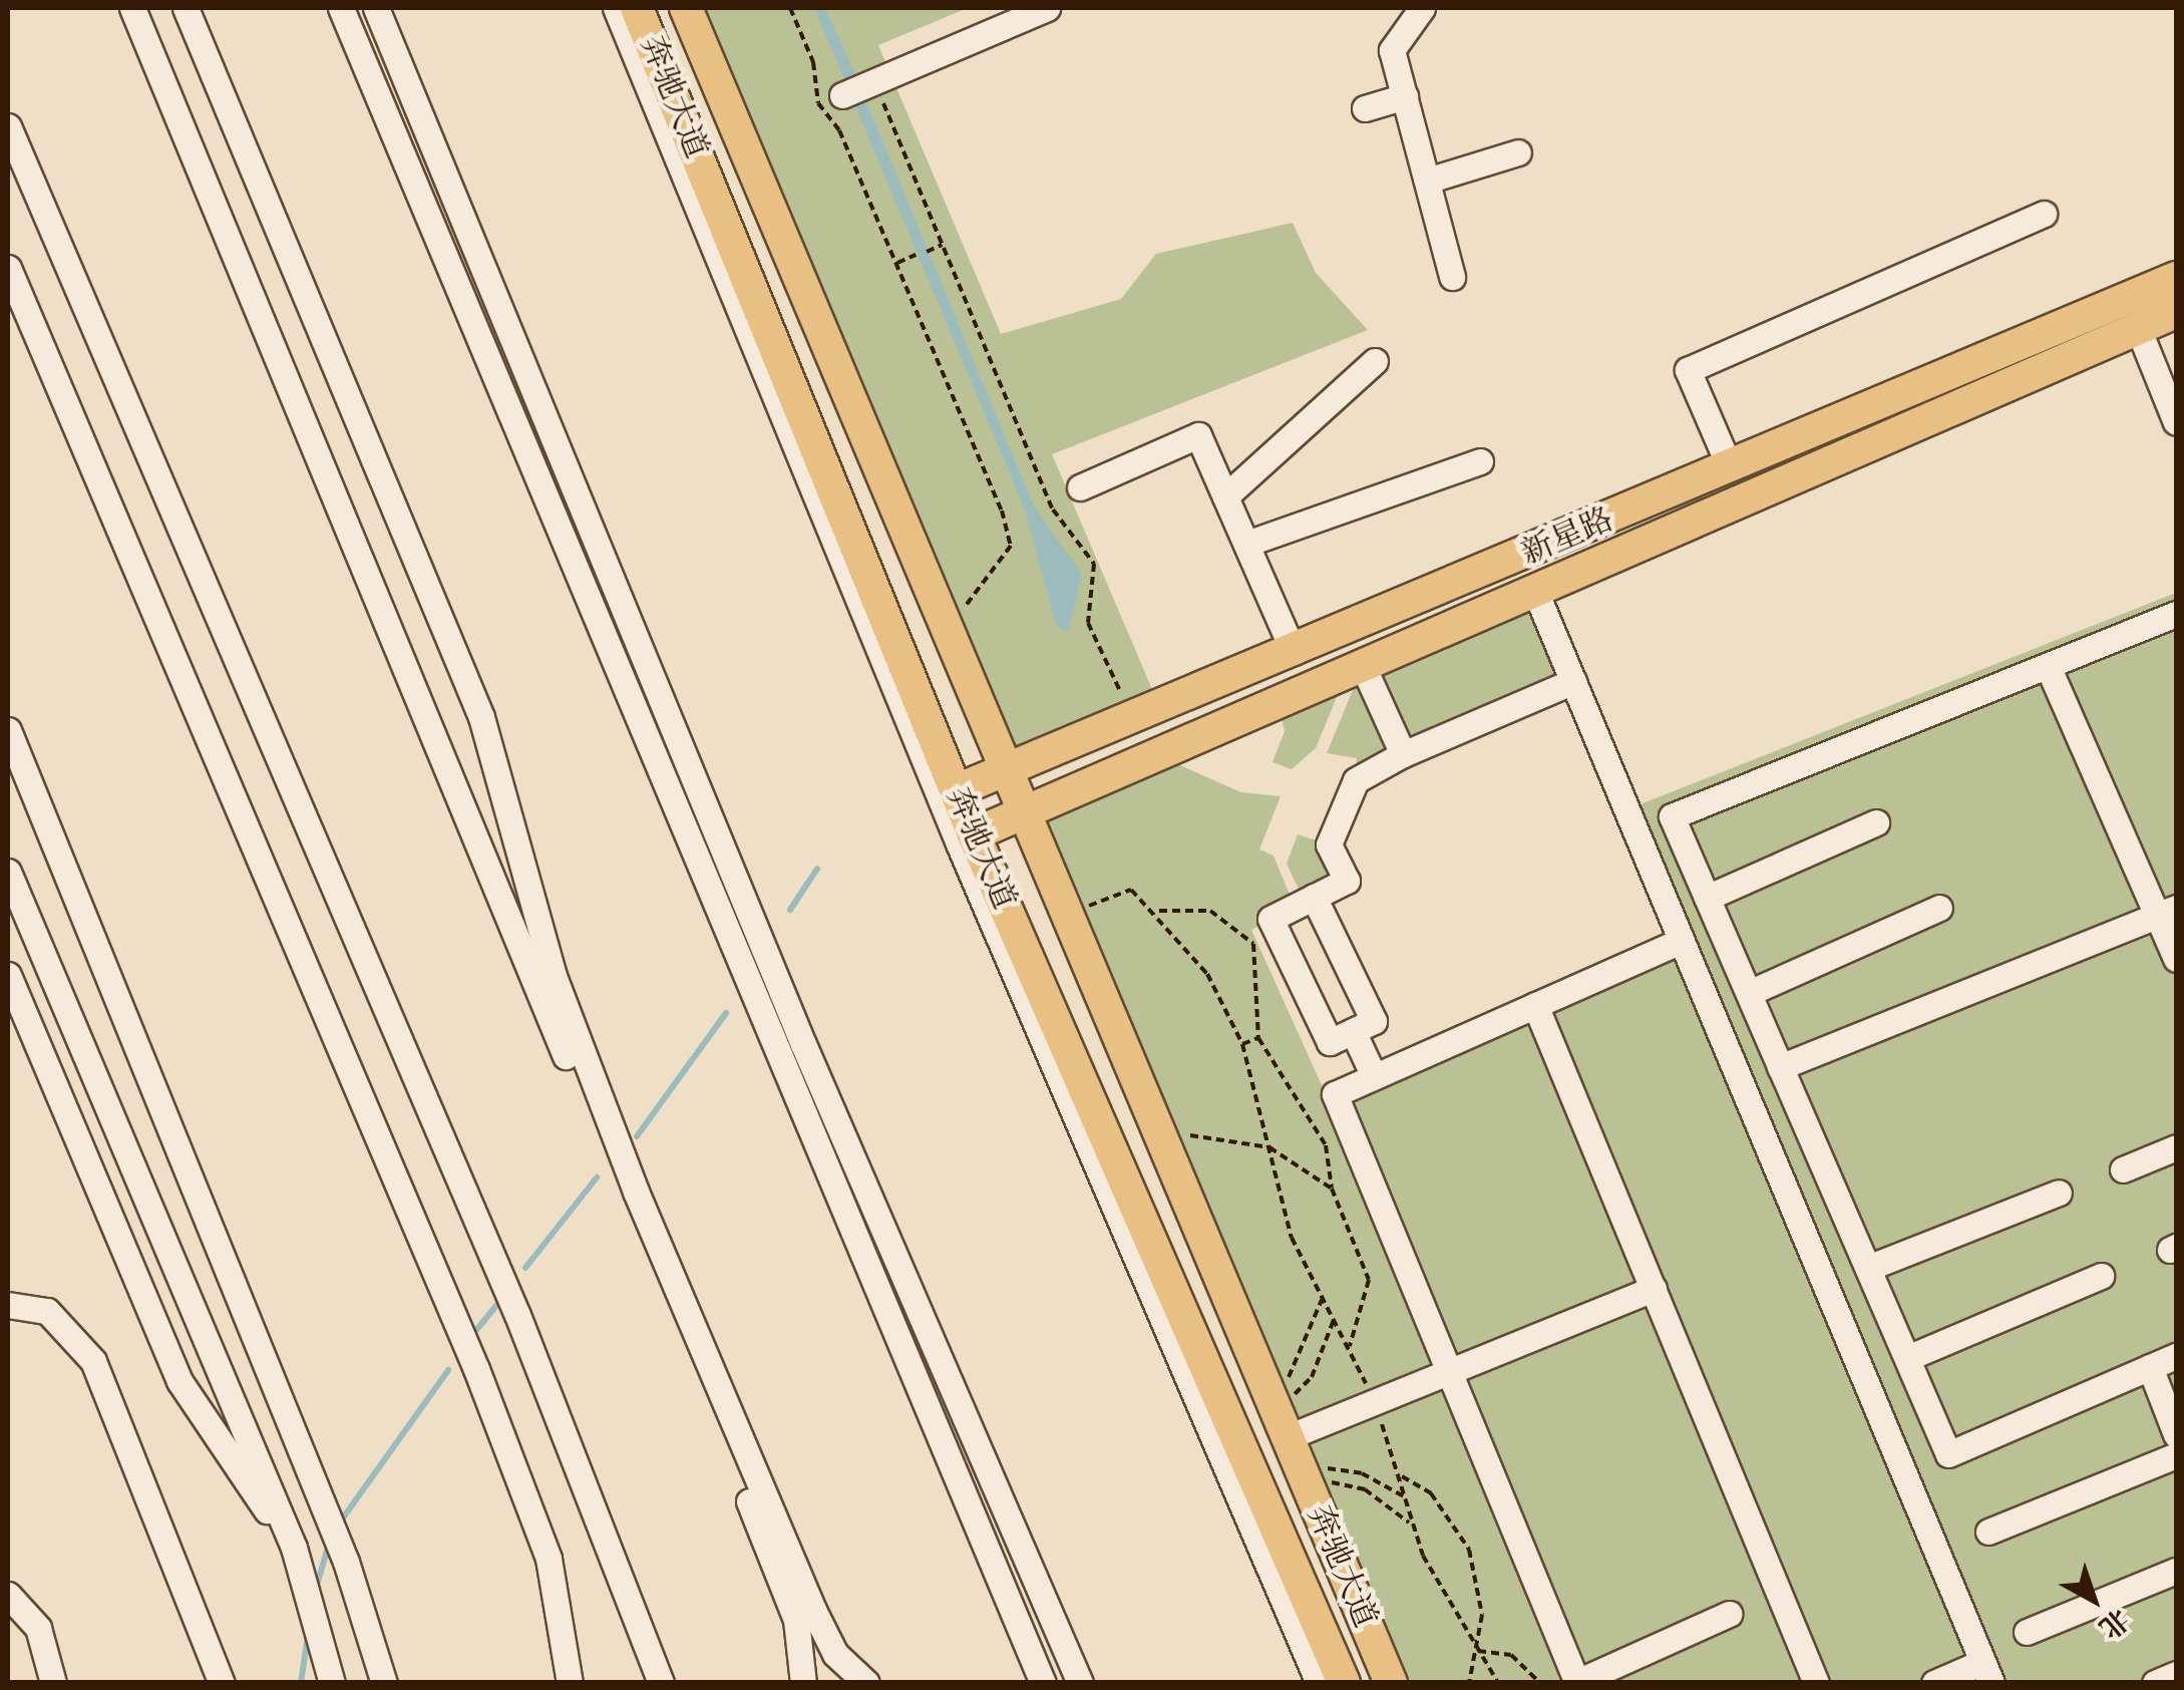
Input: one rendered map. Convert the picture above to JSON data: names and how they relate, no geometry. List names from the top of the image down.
{
  "streets": {
    "main road": ["奔驰大道", "新星路"]
  },
  "crossings": [
    ["奔驰大道", "新星路"]
  ],
  "north": "bottom right"
}
